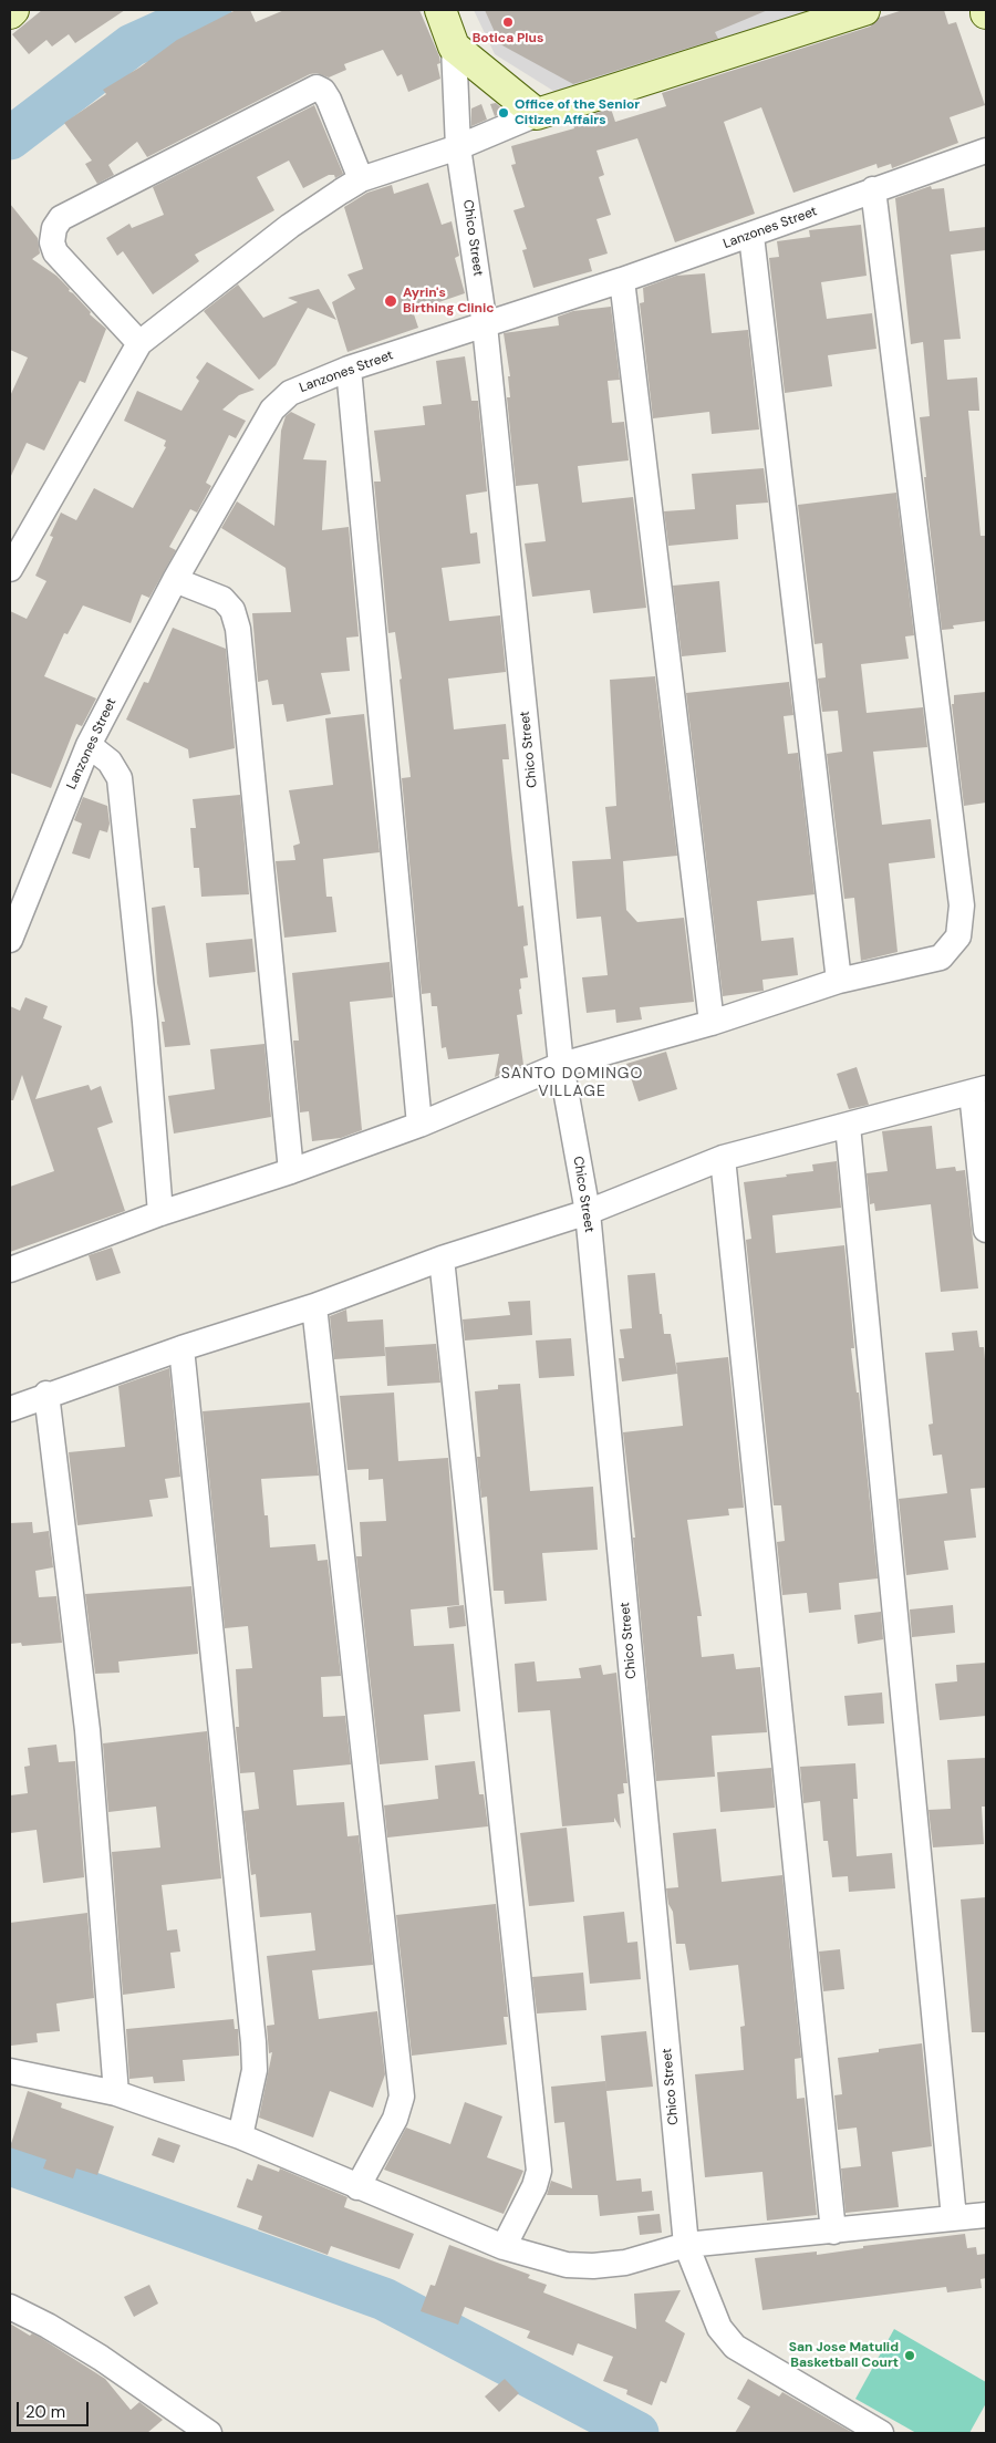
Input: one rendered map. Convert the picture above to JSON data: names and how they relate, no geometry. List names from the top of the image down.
{
  "streets": {
    "street": ["Lanzones Street", "Chico Street"]
  },
  "crossings": [
    ["Lanzones Street", "Chico Street"]
  ],
  "districts": ["SANTO DOMINGO VILLAGE"],
  "places": [
    "Botica Plus",
    "Office of the Senior Citizen Affairs",
    "Ayrin's Birthing Clinic",
    "San Jose Matulid Basketball Court"
  ],
  "scale_bar": "20 m"
}
